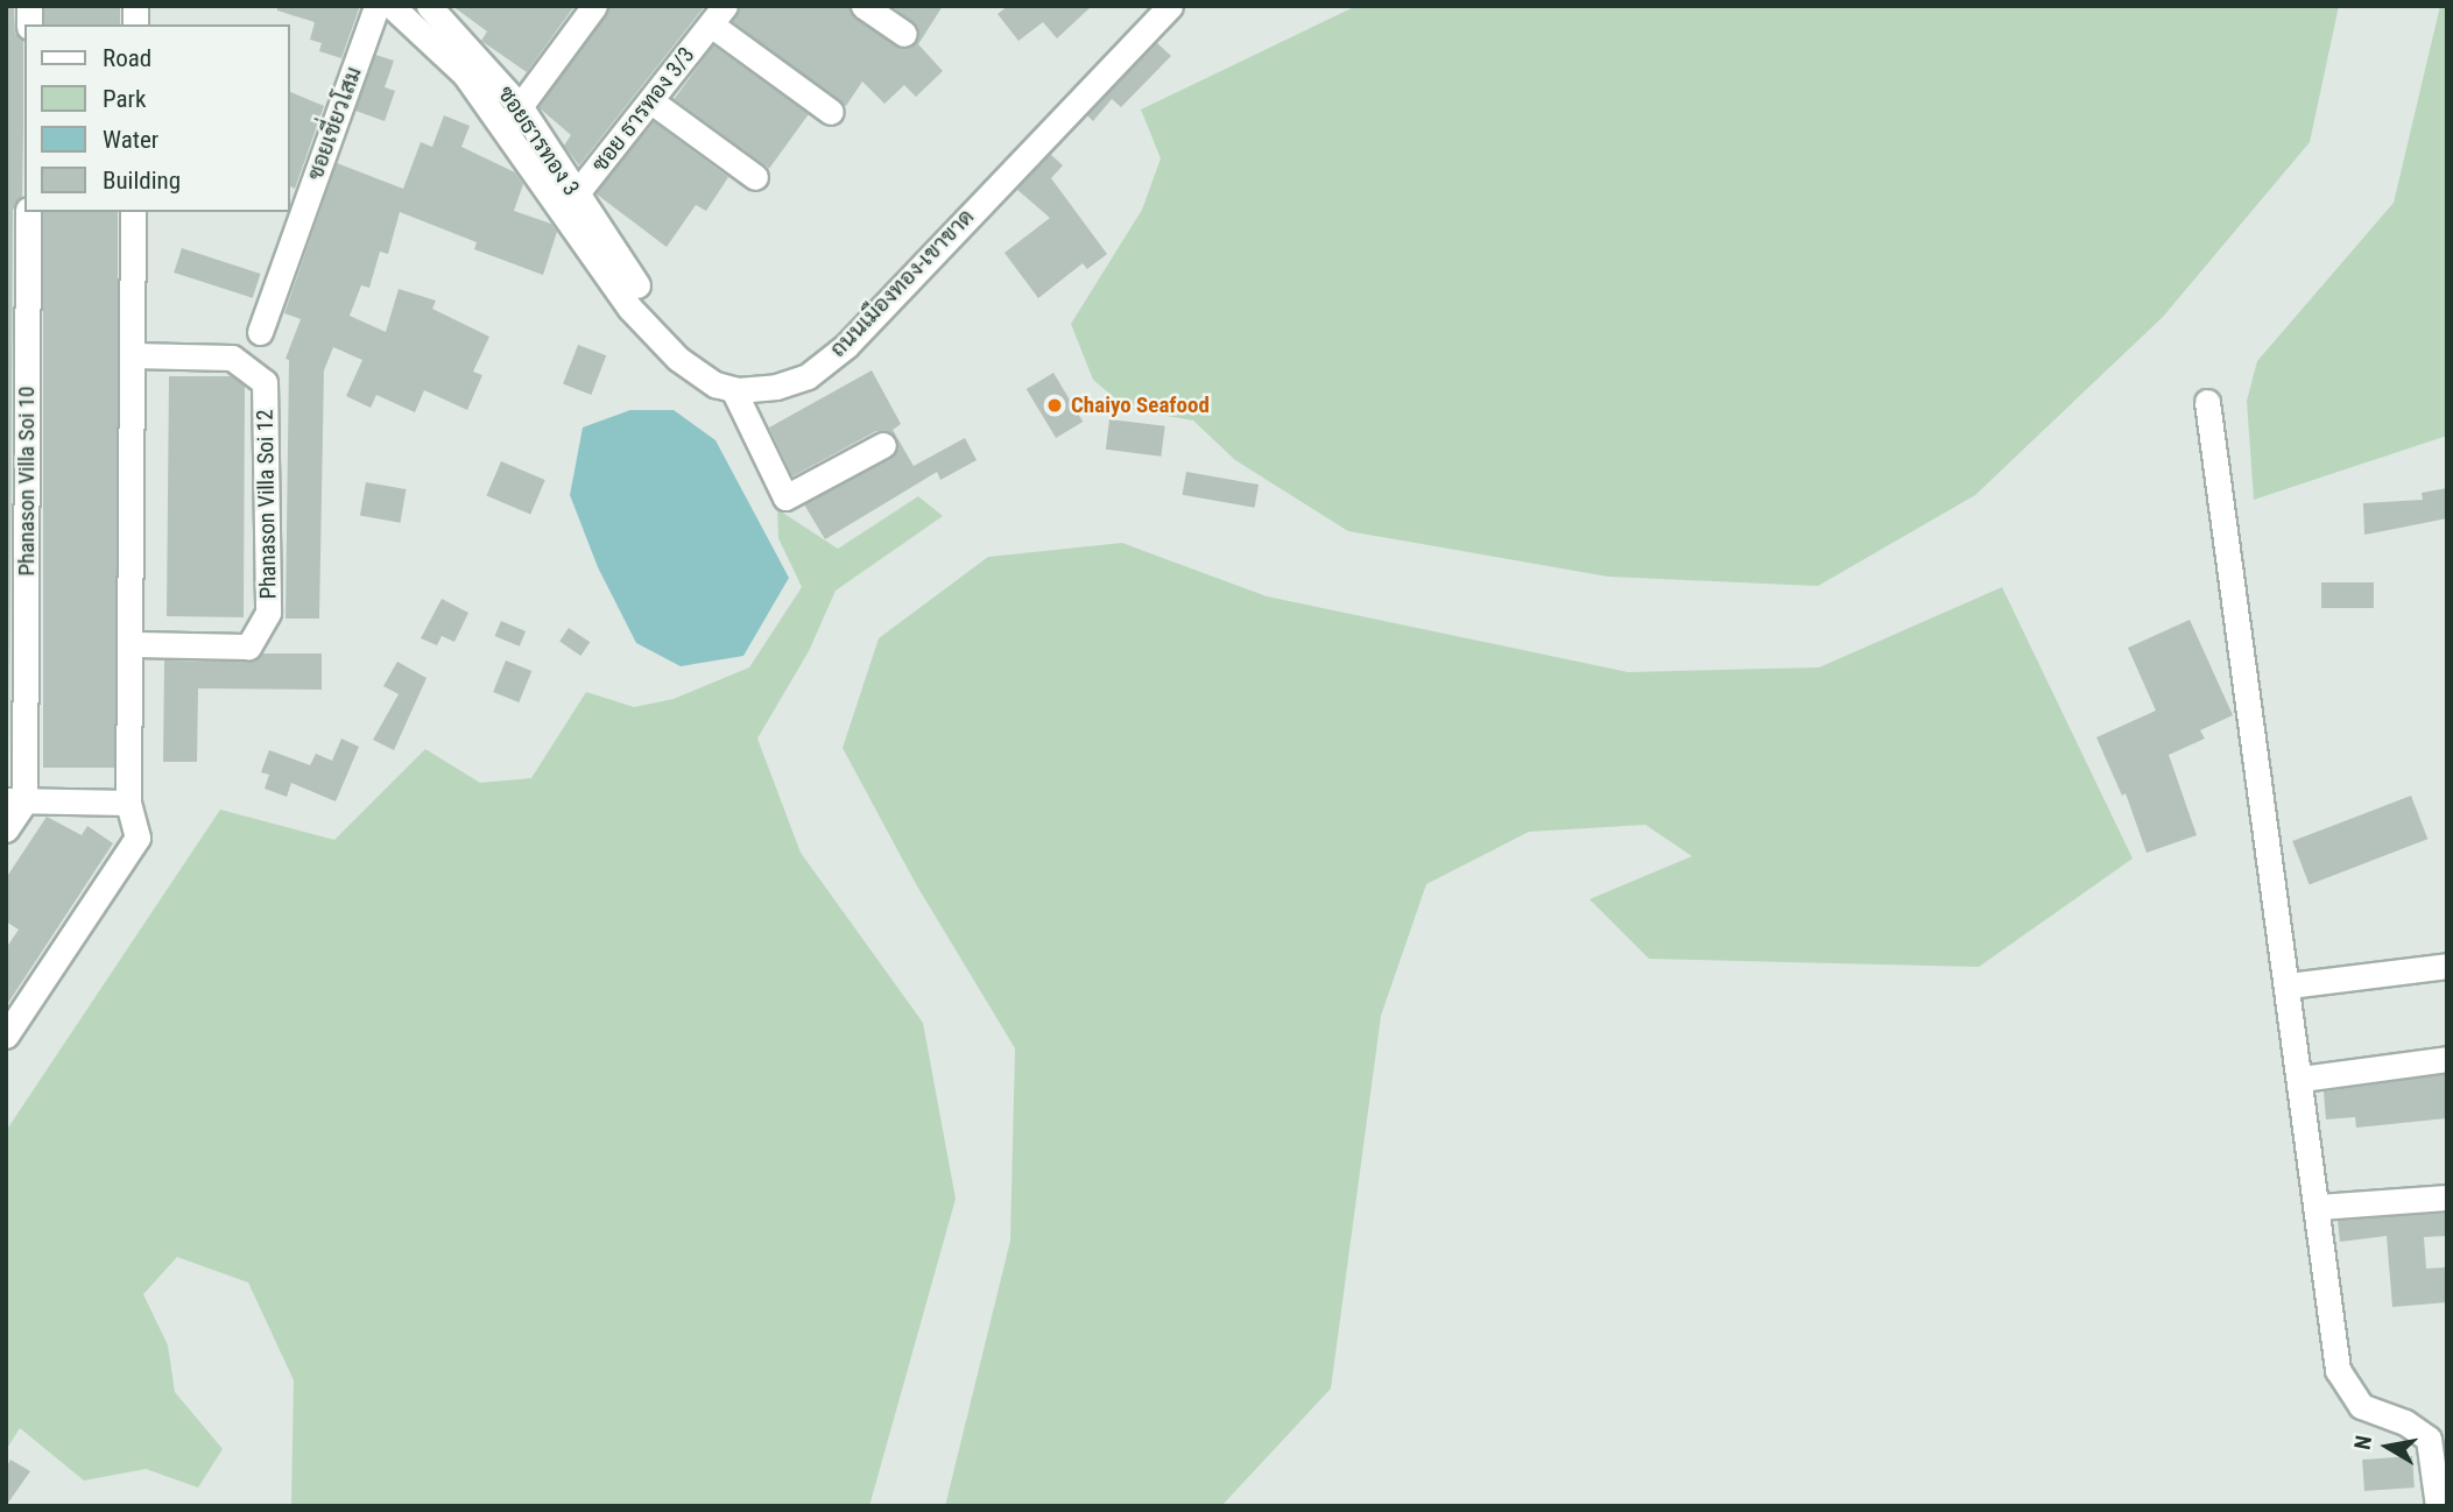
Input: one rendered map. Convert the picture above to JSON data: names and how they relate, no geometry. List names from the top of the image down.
{
  "streets": {
    "street": [
      "ซอย ธารทอง 3/3",
      "ซอยเชี่ยวโสม",
      "ซอยธารทอง 3",
      "ถนนเมืองทอง-เขาขาด",
      "Phanason Villa Soi 10",
      "Phanason Villa Soi 12"
    ]
  },
  "crossings": [
    ["ซอย ธารทอง 3/3", "ซอยธารทอง 3"],
    ["ซอย ธารทอง 3/3", "ถนนเมืองทอง-เขาขาด"],
    ["ซอยธารทอง 3", "ถนนเมืองทอง-เขาขาด"]
  ],
  "places": ["Chaiyo Seafood"],
  "legend": [
    "Road",
    "Park",
    "Water",
    "Building"
  ],
  "north": "left"
}
